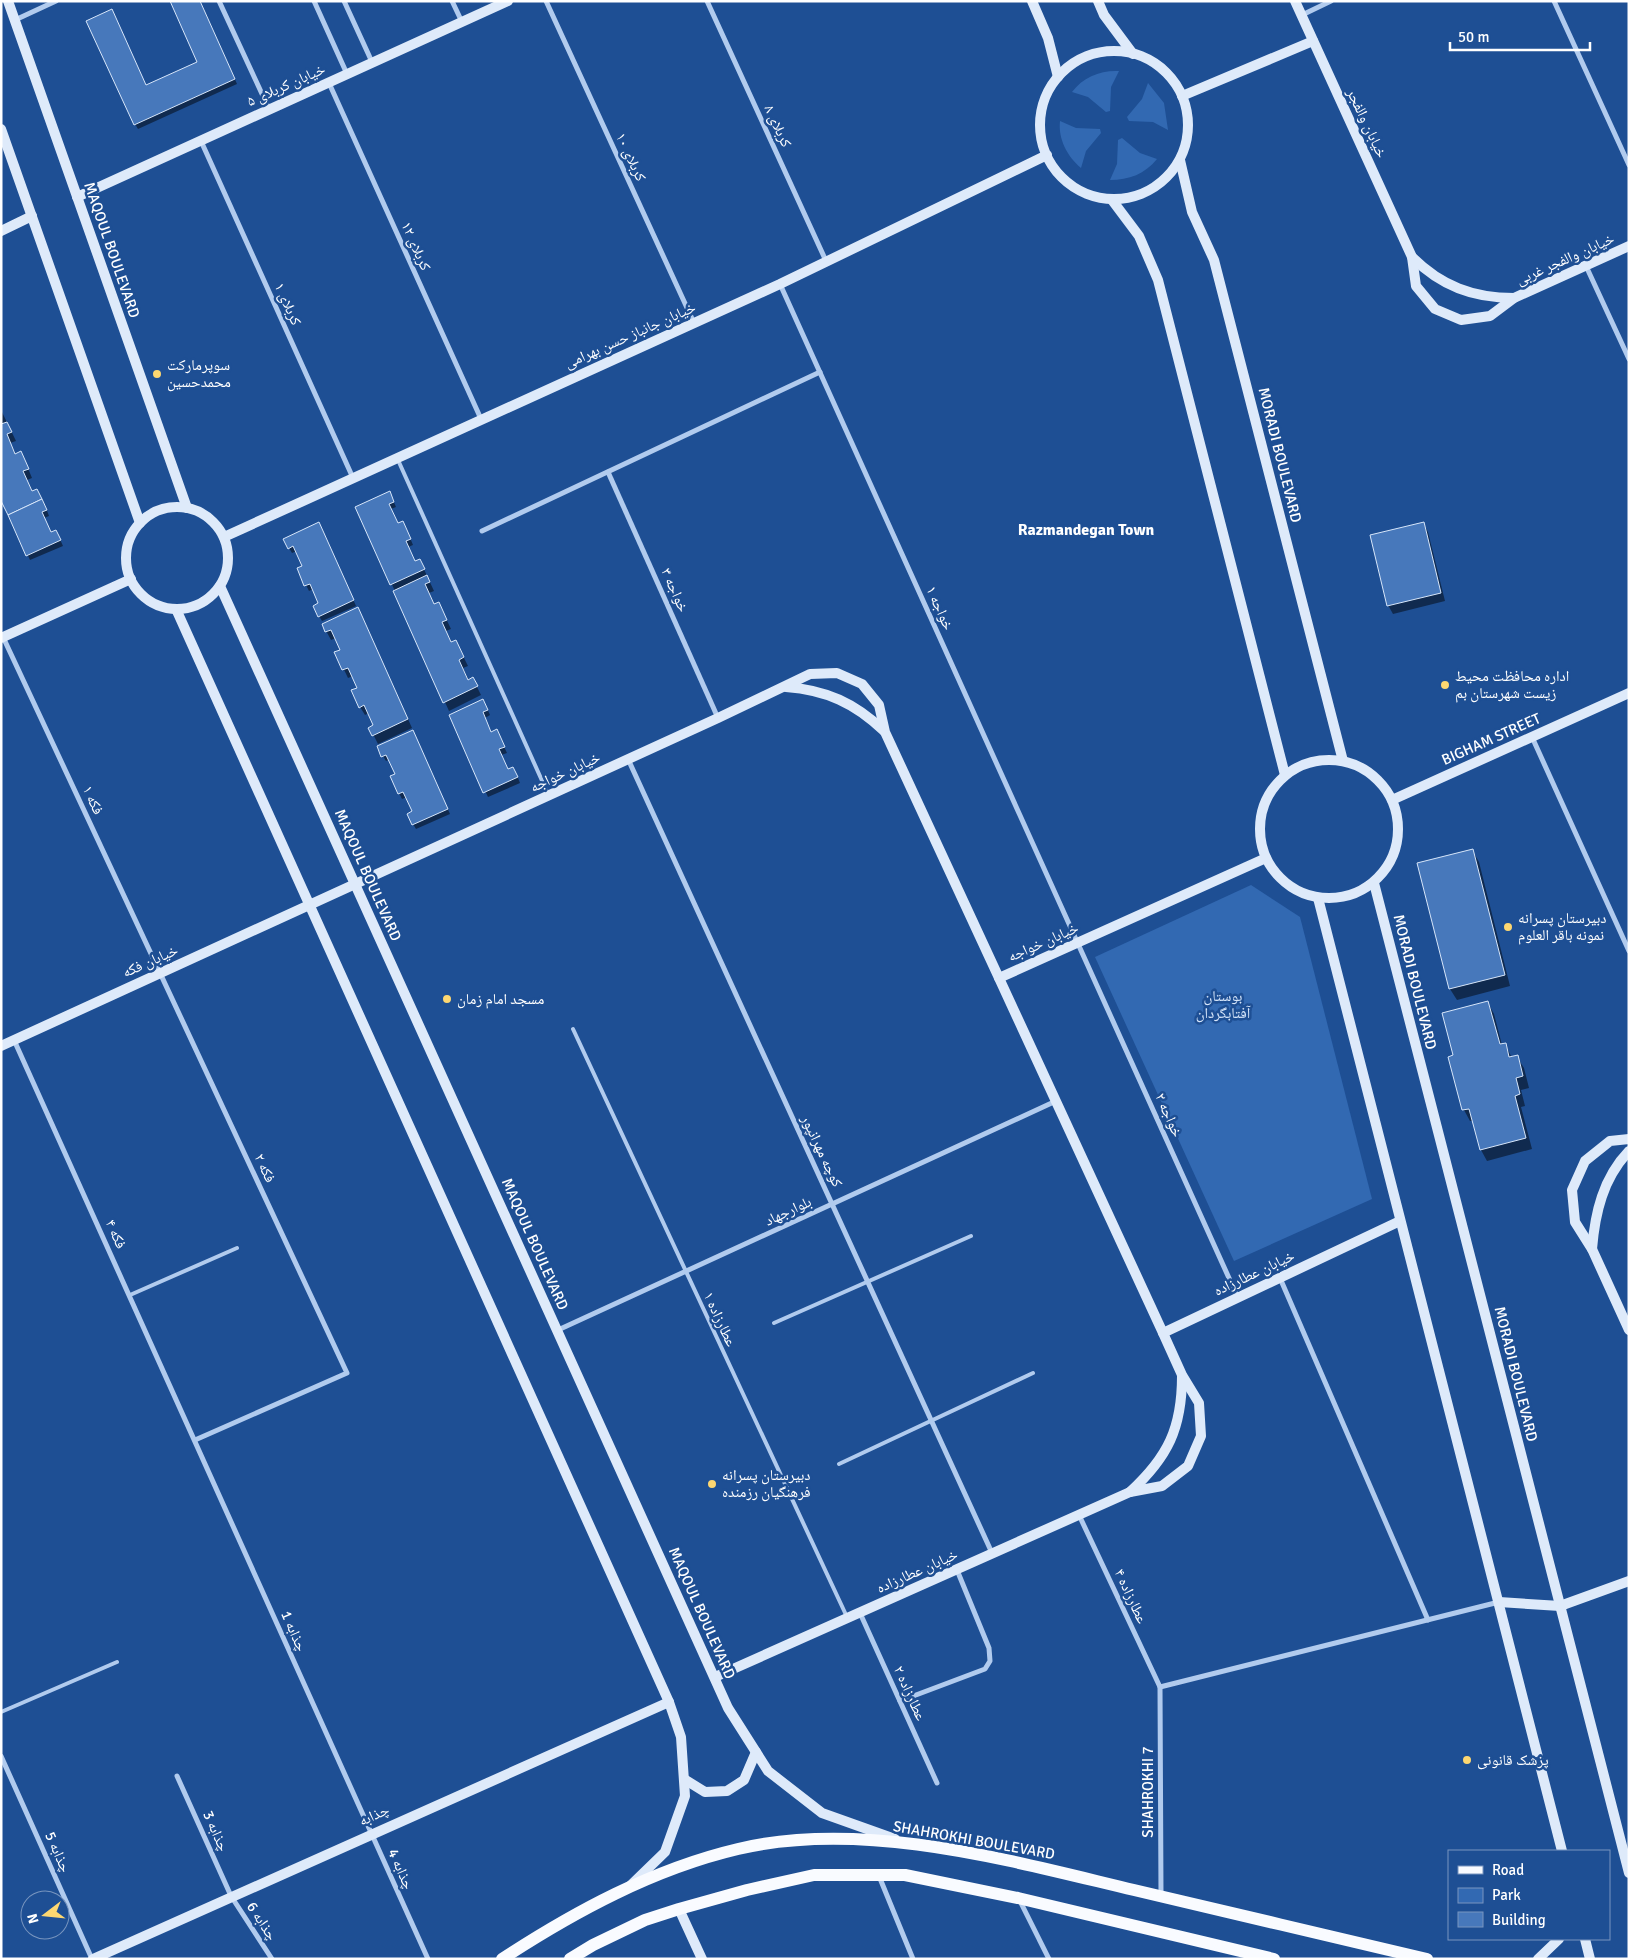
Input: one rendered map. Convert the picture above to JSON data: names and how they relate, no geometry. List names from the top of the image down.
{
  "streets": {
    "main road": ["SHAHROKHI BOULEVARD"],
    "street": [
      "خیابان کربلای ۵",
      "خیابان والفجر",
      "کربلای ۸",
      "کربلای ۱۰",
      "کربلای ۱۲",
      "MAQOUL BOULEVARD",
      "خیابان والفجر غربی",
      "کربلای ۱",
      "خیابان جانباز حسن بهرامی",
      "MORADI BOULEVARD",
      "خواجه ۳",
      "خواجه ۱",
      "BIGHAM STREET",
      "خیابان خواجه",
      "فکه ۱",
      "خیابان فکه",
      "خواجه ۲",
      "کوچه مهرانپور",
      "فکه ۲",
      "بلوارجهاد",
      "فکه ۴",
      "خیابان عطارزاده",
      "عطارزاده ۴",
      "چذابه 1",
      "عطارزاده ۲",
      "SHAHROKHI 7",
      "چذابه",
      "چذابه 3",
      "چذابه 5",
      "چذابه 4",
      "چذابه 6"
    ],
    "lane": ["عطارزاده ۱"]
  },
  "crossings": [
    ["خیابان کربلای ۵", "کربلای ۱۲"],
    ["خیابان کربلای ۵", "MAQOUL BOULEVARD"],
    ["خیابان کربلای ۵", "کربلای ۱"],
    ["کربلای ۸", "خیابان جانباز حسن بهرامی"],
    ["کربلای ۱۰", "خیابان جانباز حسن بهرامی"],
    ["کربلای ۱۲", "خیابان جانباز حسن بهرامی"],
    ["MAQOUL BOULEVARD", "خیابان جانباز حسن بهرامی"],
    ["MAQOUL BOULEVARD", "خیابان خواجه"],
    ["MAQOUL BOULEVARD", "بلوارجهاد"],
    ["MAQOUL BOULEVARD", "خیابان عطارزاده"],
    ["MAQOUL BOULEVARD", "SHAHROKHI BOULEVARD"],
    ["کربلای ۱", "خیابان جانباز حسن بهرامی"],
    ["خیابان جانباز حسن بهرامی", "MORADI BOULEVARD"],
    ["خیابان جانباز حسن بهرامی", "خواجه ۱"],
    ["MORADI BOULEVARD", "BIGHAM STREET"],
    ["MORADI BOULEVARD", "خیابان خواجه"],
    ["خواجه ۳", "خیابان خواجه"],
    ["خواجه ۱", "خیابان خواجه"],
    ["خواجه ۱", "خواجه ۲"],
    ["BIGHAM STREET", "خیابان خواجه"],
    ["خیابان خواجه", "خیابان فکه"],
    ["خیابان خواجه", "خواجه ۲"],
    ["خیابان خواجه", "کوچه مهرانپور"],
    ["فکه ۱", "خیابان فکه"],
    ["فکه ۱", "فکه ۲"],
    ["خیابان فکه", "فکه ۲"],
    ["خیابان فکه", "فکه ۴"],
    ["خواجه ۲", "خیابان عطارزاده"],
    ["کوچه مهرانپور", "بلوارجهاد"],
    ["کوچه مهرانپور", "خیابان عطارزاده"],
    ["فکه ۲", "فکه ۴"],
    ["فکه ۲", "چذابه 1"],
    ["بلوارجهاد", "عطارزاده ۱"],
    ["فکه ۴", "چذابه 1"],
    ["خیابان عطارزاده", "عطارزاده ۱"],
    ["خیابان عطارزاده", "عطارزاده ۴"],
    ["خیابان عطارزاده", "عطارزاده ۲"],
    ["عطارزاده ۴", "SHAHROKHI 7"],
    ["چذابه 1", "چذابه"],
    ["چذابه 1", "چذابه 4"],
    ["SHAHROKHI 7", "SHAHROKHI BOULEVARD"],
    ["چذابه", "چذابه 3"],
    ["چذابه", "چذابه 5"],
    ["چذابه", "چذابه 4"],
    ["چذابه", "چذابه 6"],
    ["چذابه 3", "چذابه 6"]
  ],
  "districts": ["Razmandegan Town"],
  "parks": ["بوستان آفتابگردان"],
  "places": [
    "سوپرمارکت محمدحسین",
    "اداره محافظت محیط زیست شهرستان بم",
    "دبیرستان پسرانه نمونه باقر العلوم",
    "مسجد امام زمان",
    "دبیرستان پسرانه فرهنگیان رزمنده",
    "پزشک قانونی"
  ],
  "legend": ["Road", "Park", "Building"],
  "scale_bar": "50 m",
  "north": "left"
}
